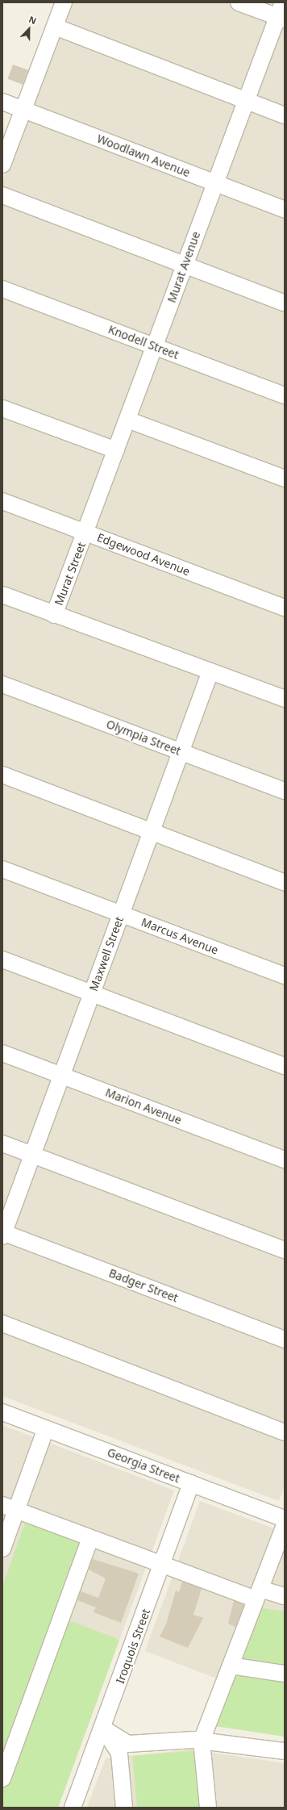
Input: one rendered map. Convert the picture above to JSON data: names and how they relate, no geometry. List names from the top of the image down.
{
  "streets": {
    "street": [
      "Woodlawn Avenue",
      "Murat Avenue",
      "Knodell Street",
      "Edgewood Avenue",
      "Murat Street",
      "Olympia Street",
      "Marcus Avenue",
      "Maxwell Street",
      "Marion Avenue",
      "Badger Street",
      "Georgia Street",
      "Iroquois Street"
    ]
  },
  "crossings": [
    ["Woodlawn Avenue", "Murat Avenue"],
    ["Murat Avenue", "Knodell Street"],
    ["Murat Avenue", "Edgewood Avenue"],
    ["Murat Avenue", "Murat Street"],
    ["Edgewood Avenue", "Murat Street"],
    ["Olympia Street", "Maxwell Street"],
    ["Marcus Avenue", "Maxwell Street"],
    ["Maxwell Street", "Marion Avenue"],
    ["Maxwell Street", "Badger Street"],
    ["Georgia Street", "Iroquois Street"]
  ],
  "north": "top"
}
